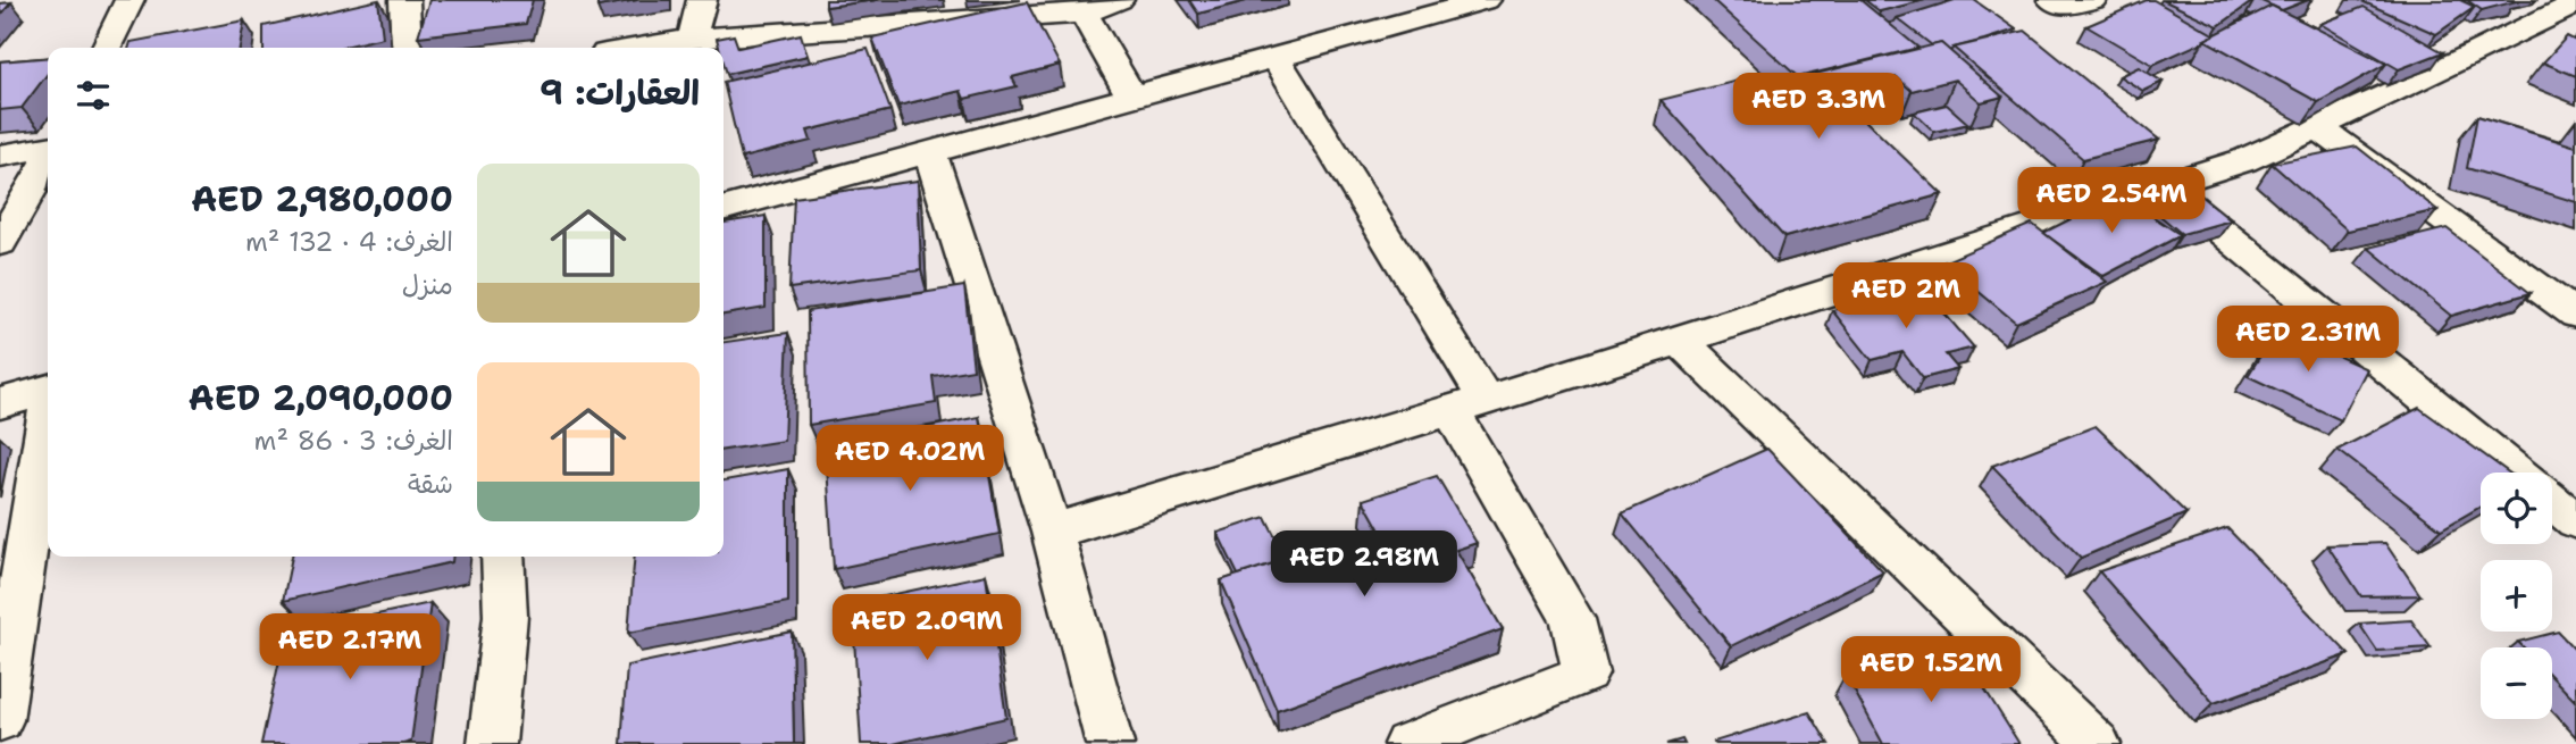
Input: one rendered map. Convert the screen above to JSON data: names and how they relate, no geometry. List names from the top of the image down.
{
  "page": {
    "heading": "العقارات: 9",
    "price": [
      "AED 3.3M",
      "AED 2.54M",
      "AED 2M",
      "AED 2.31M",
      "AED 4.02M",
      "AED 2.98M",
      "AED 2.09M",
      "AED 2.17M",
      "AED 1.52M"
    ],
    "list": [
      {
        "name": "AED 2,980,000",
        "note": "الغرف: 4 · 132 m² · منزل"
      },
      {
        "name": "AED 2,090,000",
        "note": "الغرف: 3 · 86 m² · شقة"
      }
    ],
    "map_buttons": ["+", "−"]
  }
}
